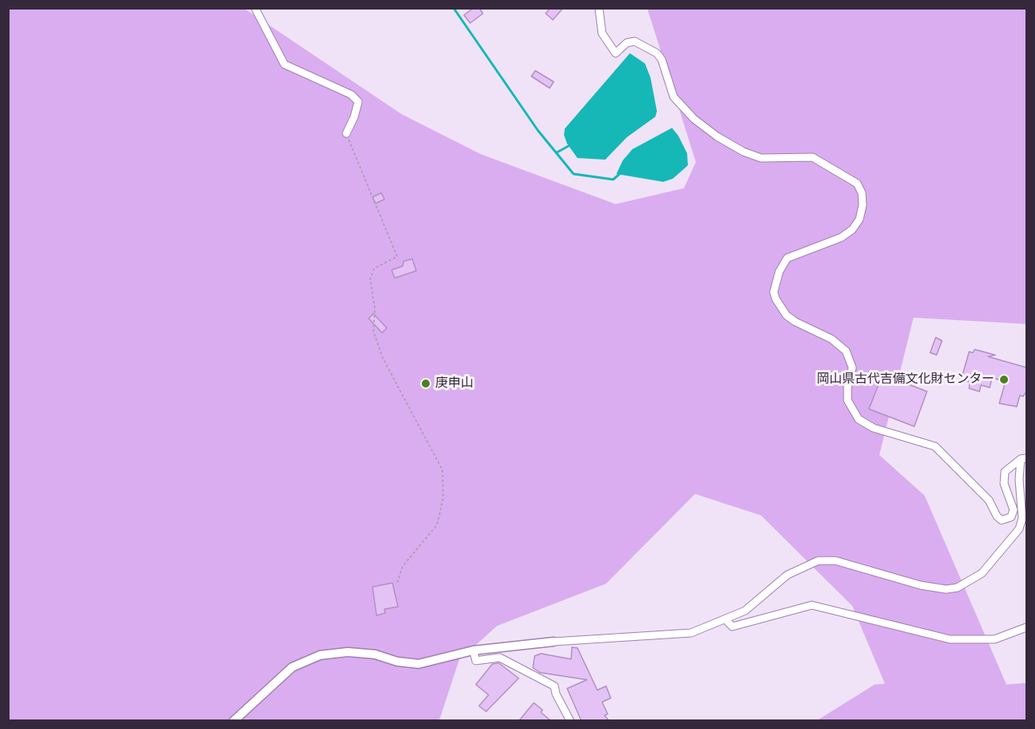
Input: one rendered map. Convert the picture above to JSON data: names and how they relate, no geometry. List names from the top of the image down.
{
  "places": ["岡山県古代吉備文化財センター", "庚申山"]
}
